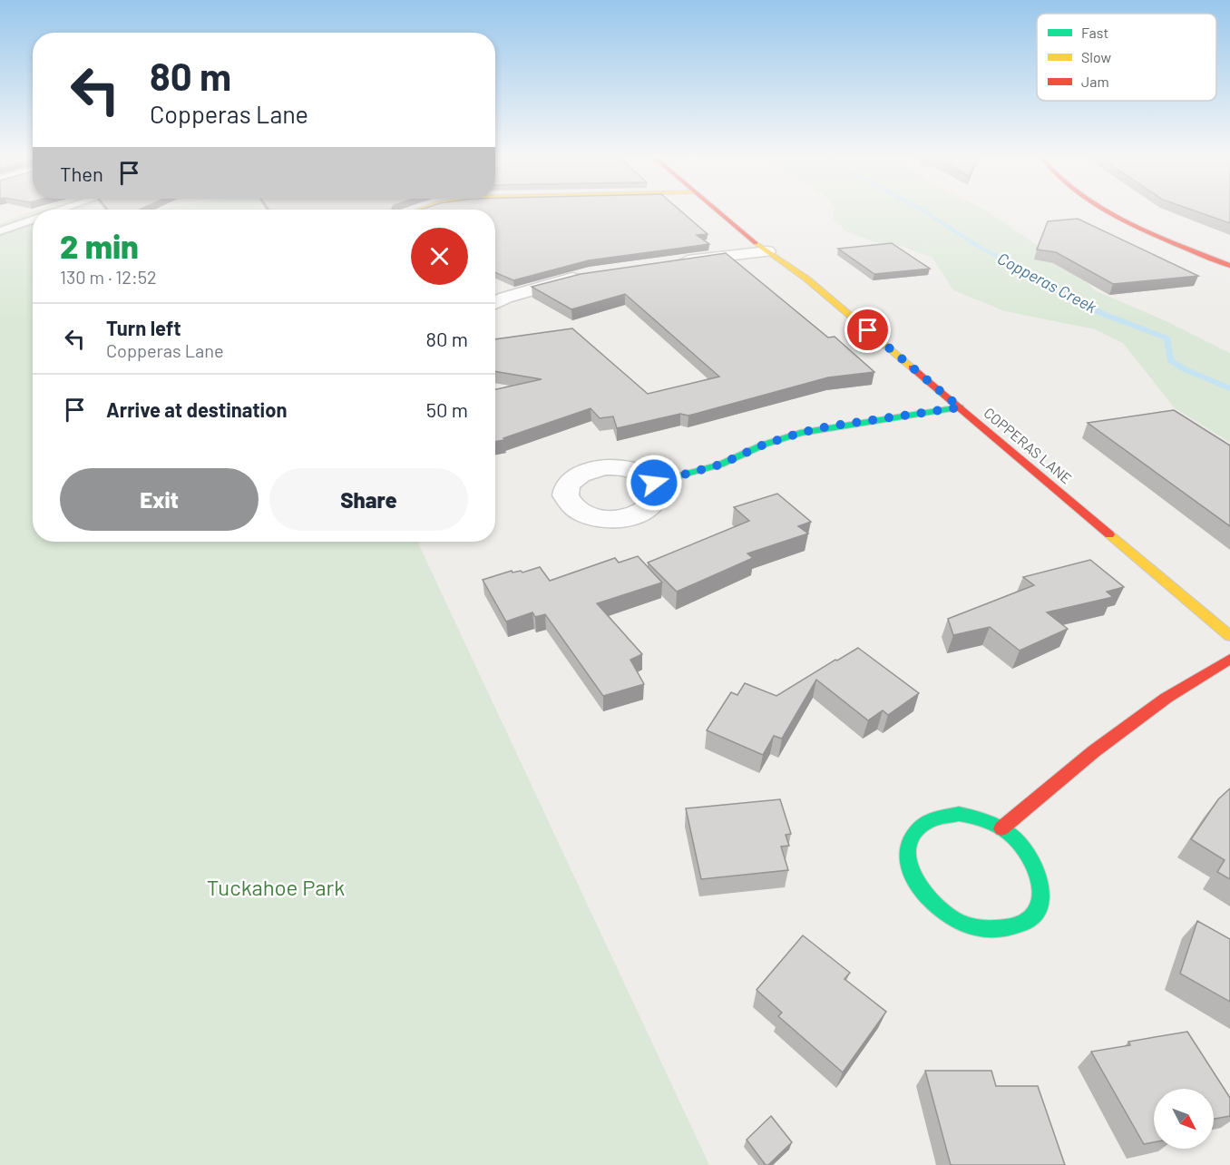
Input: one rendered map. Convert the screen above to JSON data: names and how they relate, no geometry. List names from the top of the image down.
{
  "streets": {
    "street": ["COPPERAS LANE"]
  },
  "water": ["Copperas Creek"],
  "parks": ["Tuckahoe Park"],
  "legend": ["Fast", "Slow", "Jam"],
  "north": "bottom right",
  "page": {
    "turn": ["80 m", "Copperas Lane"],
    "then": "Then",
    "heading": ["2 min", "130 m · 12:52"],
    "list": [
      {
        "name": "Turn left",
        "note": "Copperas Lane",
        "value": "80 m"
      },
      {
        "name": "Arrive at destination",
        "value": "50 m"
      }
    ],
    "buttons": ["Exit", "Share"]
  }
}
